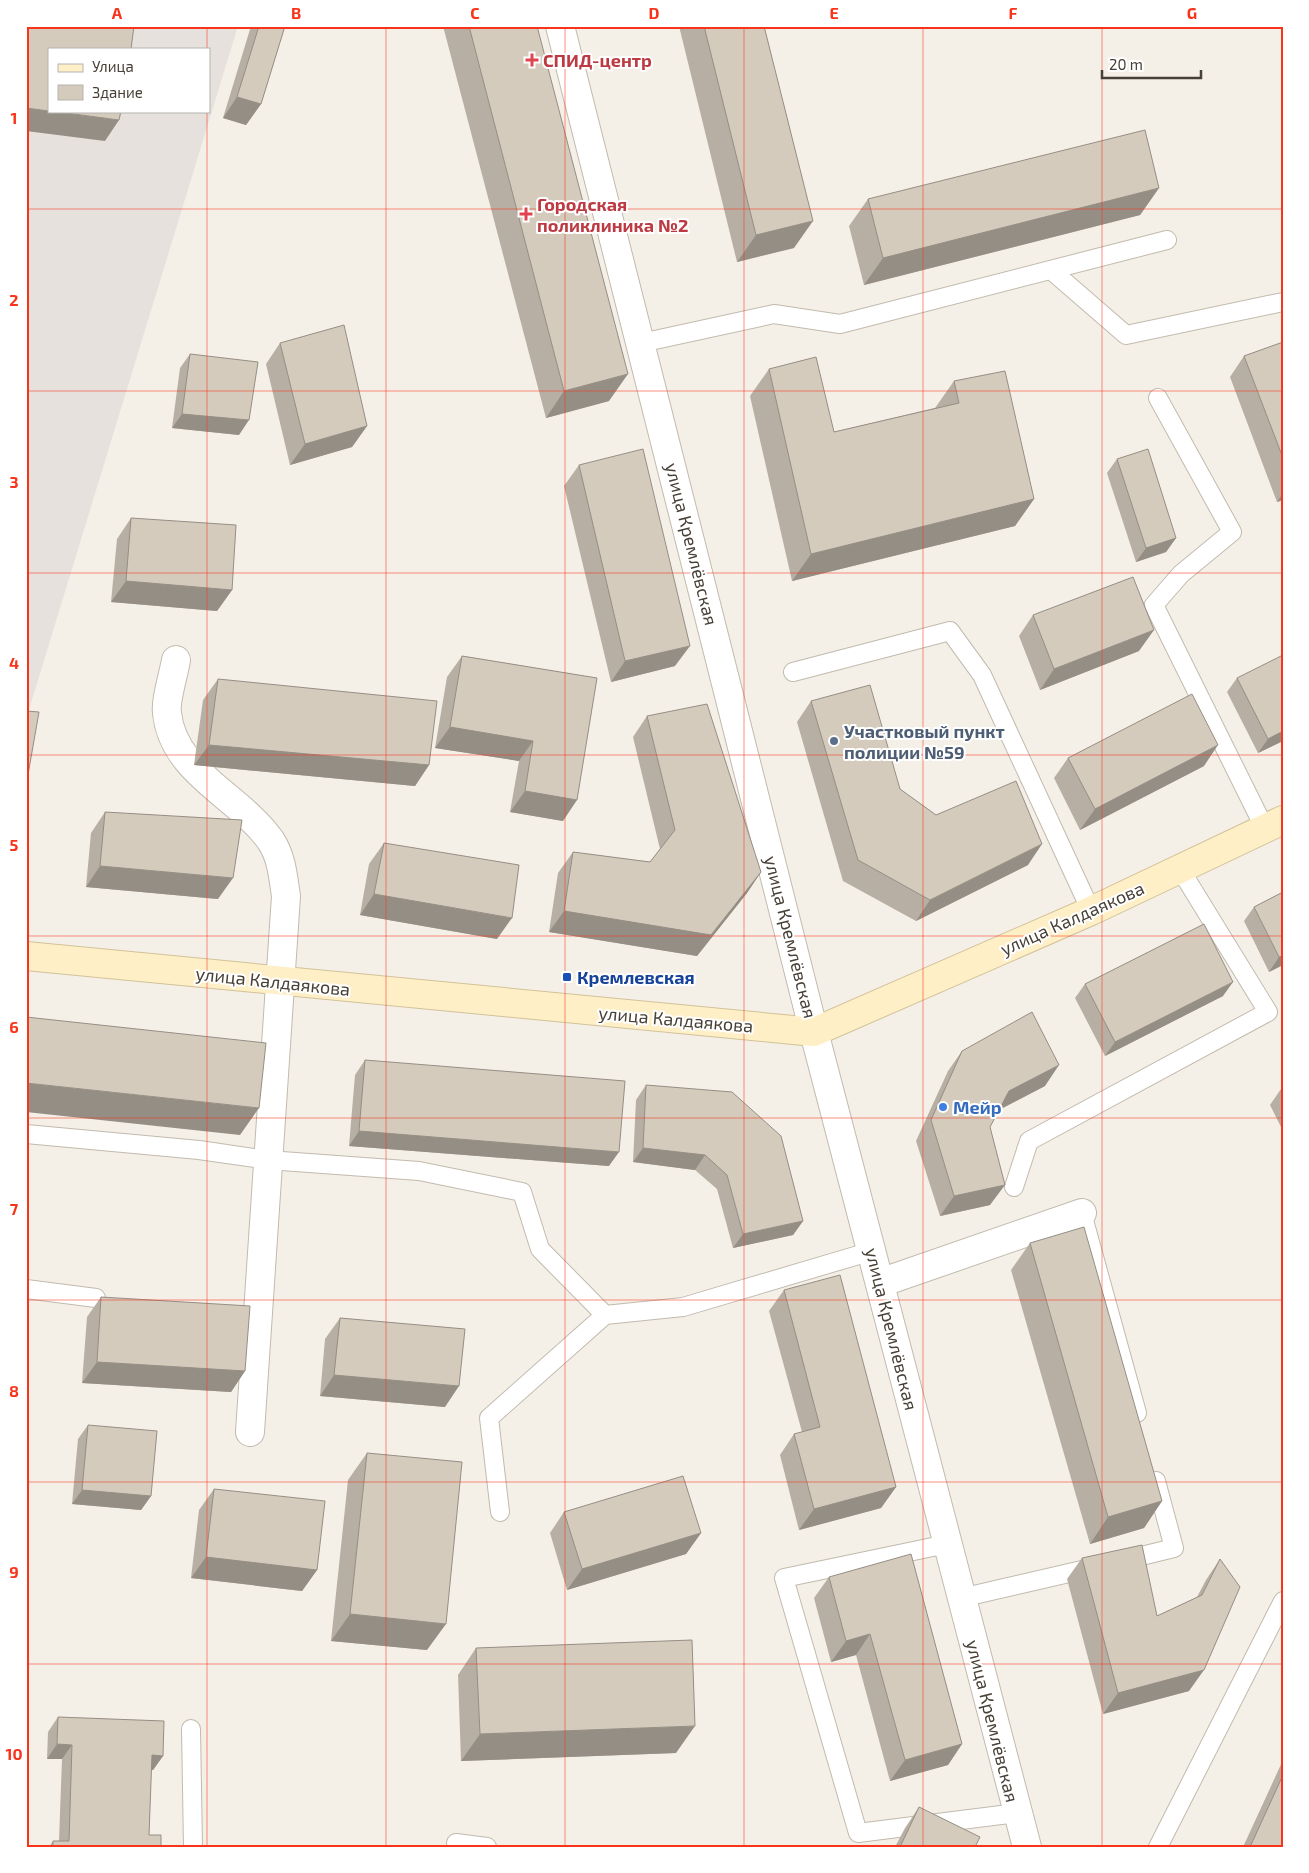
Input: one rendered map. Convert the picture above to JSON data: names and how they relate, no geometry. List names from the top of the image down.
{
  "streets": {
    "street": ["улица Кремлёвская", "улица Калдаякова"]
  },
  "crossings": [
    ["улица Кремлёвская", "улица Калдаякова"]
  ],
  "places": {
    "health": ["СПИД-центр", "Городская поликлиника №2"],
    "other": ["Участковый пункт полиции №59", "Мейр"],
    "transit": ["Кремлевская"]
  },
  "legend": ["Улица", "Здание"],
  "scale_bar": "20 m",
  "grid": {
    "columns": [
      "A",
      "B",
      "C",
      "D",
      "E",
      "F",
      "G"
    ],
    "rows": [
      "1",
      "2",
      "3",
      "4",
      "5",
      "6",
      "7",
      "8",
      "9",
      "10"
    ]
  }
}
